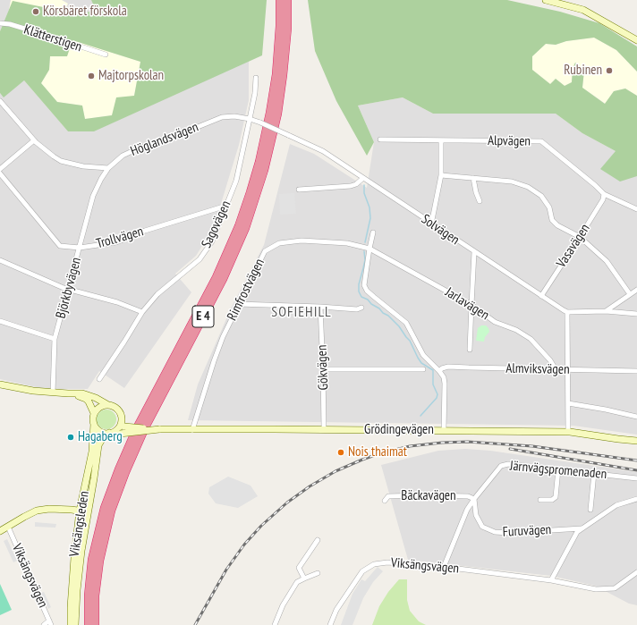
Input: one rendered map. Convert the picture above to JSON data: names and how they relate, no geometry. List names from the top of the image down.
{
  "streets": {
    "highway": ["E 4"],
    "street": [
      "Klätterstigen",
      "Höglandsvägen",
      "Alpvägen",
      "Sagovägen",
      "Solvägen",
      "Trollvägen",
      "Vasavägen",
      "Björkbyvägen",
      "Rimfrostvägen",
      "Jarlavägen",
      "Gökvägen",
      "Almviksvägen",
      "Grödingevägen",
      "Järnvägspromenaden",
      "Bäckavägen",
      "Viksängsleden",
      "Furuvägen",
      "Viksängsvägen"
    ]
  },
  "crossings": [
    ["Höglandsvägen", "Sagovägen"],
    ["Höglandsvägen", "Solvägen"],
    ["Höglandsvägen", "Björkbyvägen"],
    ["Alpvägen", "Vasavägen"],
    ["Sagovägen", "Solvägen"],
    ["Sagovägen", "Trollvägen"],
    ["Solvägen", "Vasavägen"],
    ["Trollvägen", "Björkbyvägen"],
    ["Rimfrostvägen", "Jarlavägen"],
    ["Rimfrostvägen", "Grödingevägen"],
    ["Jarlavägen", "Almviksvägen"],
    ["Gökvägen", "Grödingevägen"],
    ["Grödingevägen", "Viksängsleden"],
    ["Järnvägspromenaden", "Bäckavägen"],
    ["Järnvägspromenaden", "Furuvägen"],
    ["Järnvägspromenaden", "Viksängsvägen"],
    ["Bäckavägen", "Furuvägen"]
  ],
  "districts": ["SOFIEHILL"],
  "places": [
    "Körsbäret förskola",
    "Rubinen",
    "Majtorpskolan",
    "Hagaberg",
    "Nois thaimat"
  ]
}
